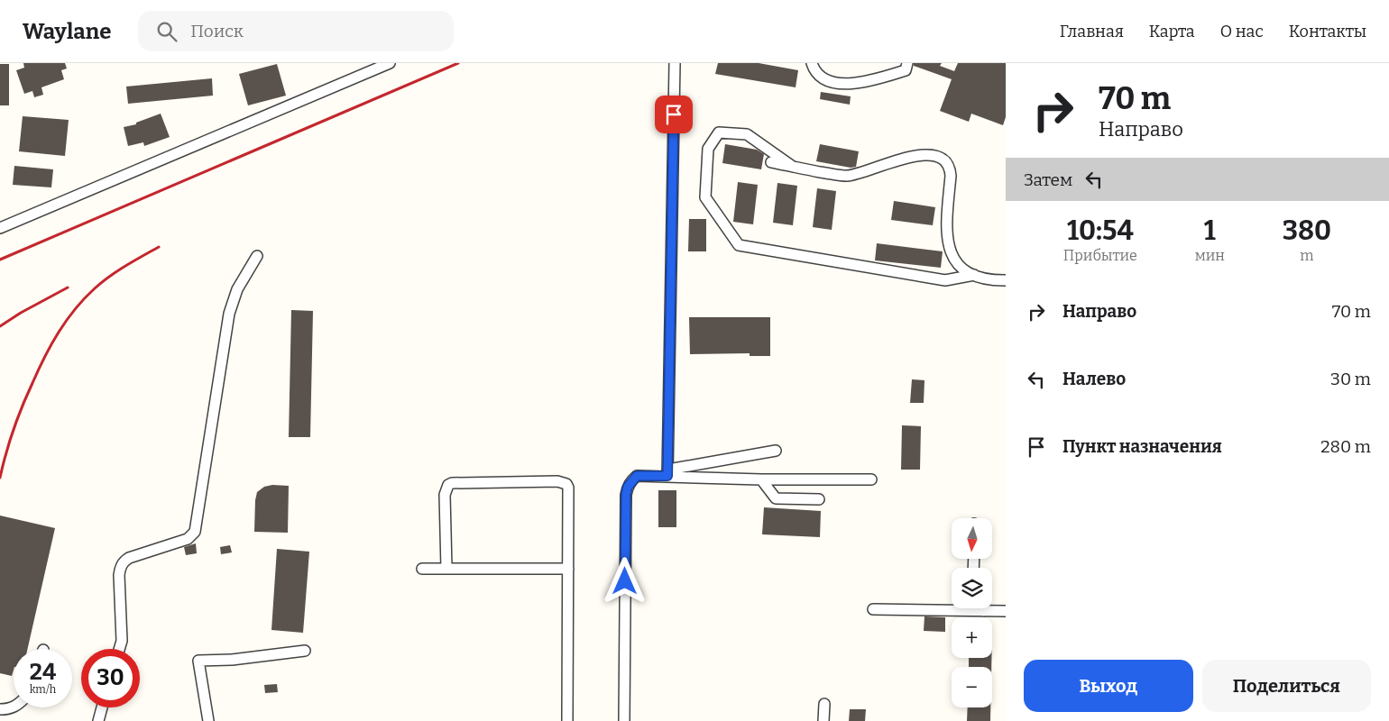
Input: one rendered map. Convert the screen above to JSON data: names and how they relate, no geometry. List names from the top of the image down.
{
  "north": "bottom",
  "page": {
    "header": "Waylane",
    "search": "Поиск",
    "nav": [
      "Главная",
      "Карта",
      "О нас",
      "Контакты"
    ],
    "turn": ["70 m", "Направо"],
    "then": "Затем",
    "eta": [
      "10:54",
      "Прибытие",
      "1",
      "мин",
      "380",
      "m"
    ],
    "list": [
      {
        "name": "Направо",
        "value": "70 m"
      },
      {
        "name": "Налево",
        "value": "30 m"
      },
      {
        "name": "Пункт назначения",
        "value": "280 m"
      }
    ],
    "map_buttons": ["+", "−"],
    "speed": "24 km/h",
    "limit": "30",
    "buttons": ["Выход", "Поделиться"]
  }
}
